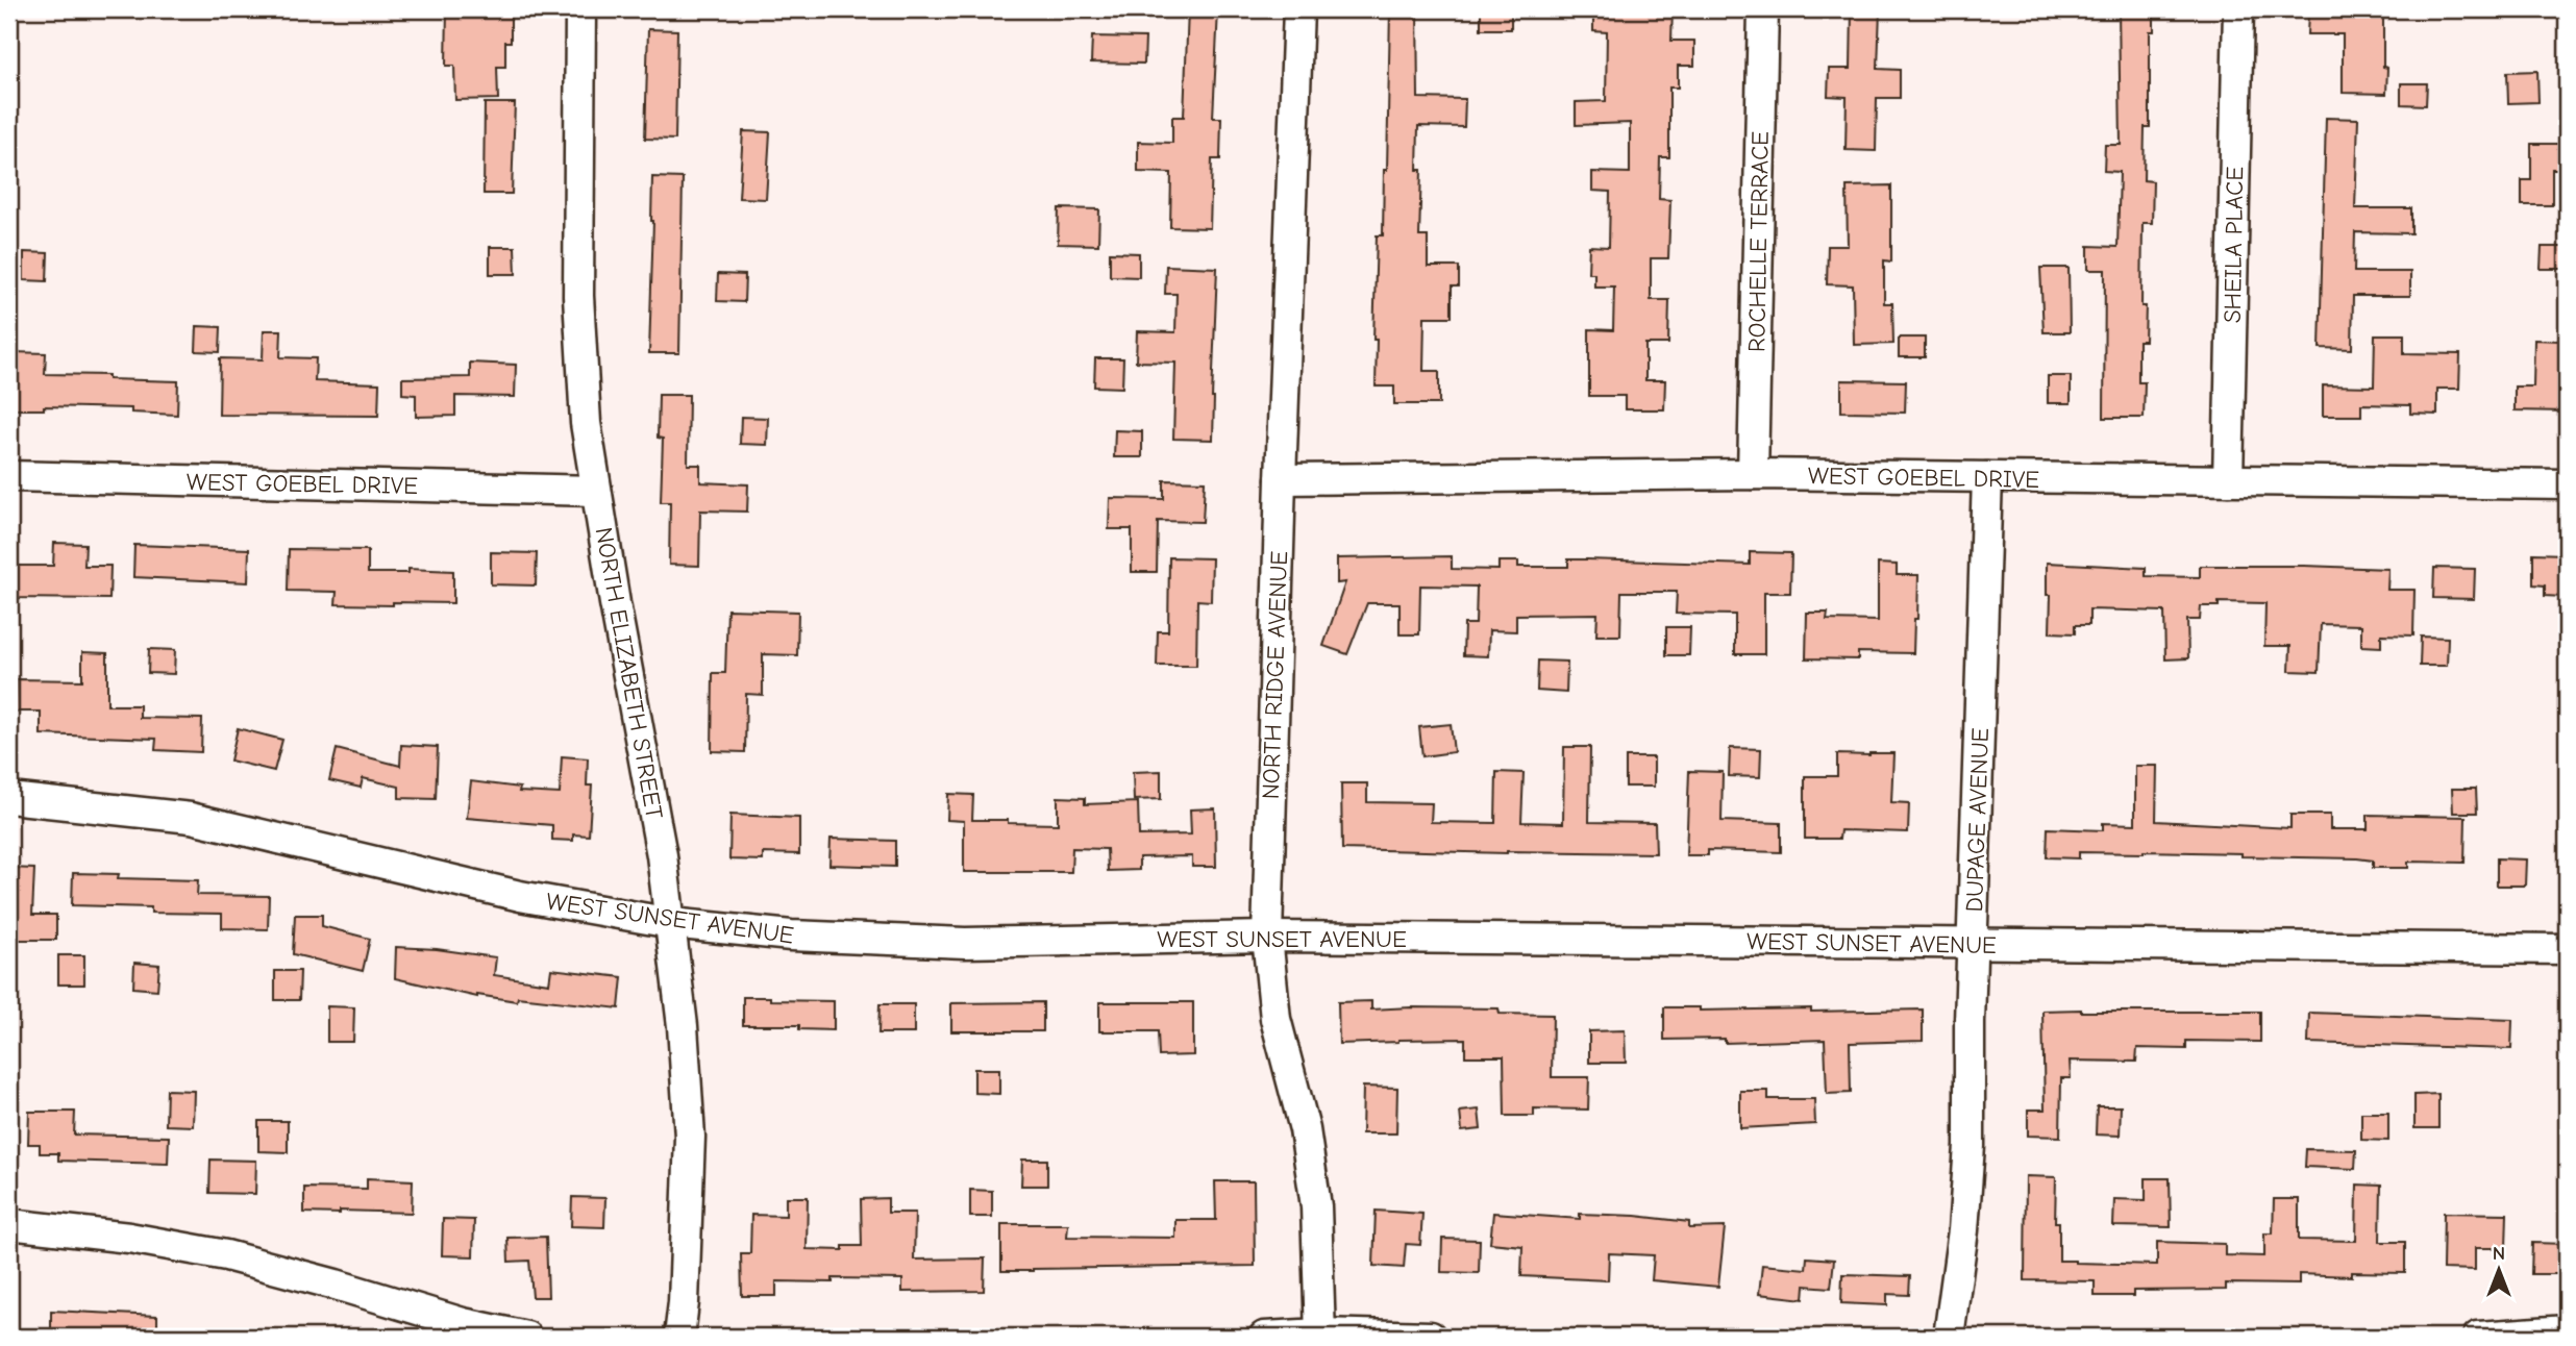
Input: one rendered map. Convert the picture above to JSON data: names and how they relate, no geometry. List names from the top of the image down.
{
  "streets": {
    "street": [
      "ROCHELLE TERRACE",
      "SHEILA PLACE",
      "WEST GOEBEL DRIVE",
      "NORTH ELIZABETH STREET",
      "NORTH RIDGE AVENUE",
      "DUPAGE AVENUE",
      "WEST SUNSET AVENUE"
    ]
  },
  "crossings": [
    ["ROCHELLE TERRACE", "WEST GOEBEL DRIVE"],
    ["SHEILA PLACE", "WEST GOEBEL DRIVE"],
    ["WEST GOEBEL DRIVE", "NORTH ELIZABETH STREET"],
    ["WEST GOEBEL DRIVE", "NORTH RIDGE AVENUE"],
    ["WEST GOEBEL DRIVE", "DUPAGE AVENUE"],
    ["NORTH ELIZABETH STREET", "WEST SUNSET AVENUE"],
    ["NORTH RIDGE AVENUE", "WEST SUNSET AVENUE"],
    ["DUPAGE AVENUE", "WEST SUNSET AVENUE"]
  ],
  "north": "top"
}
